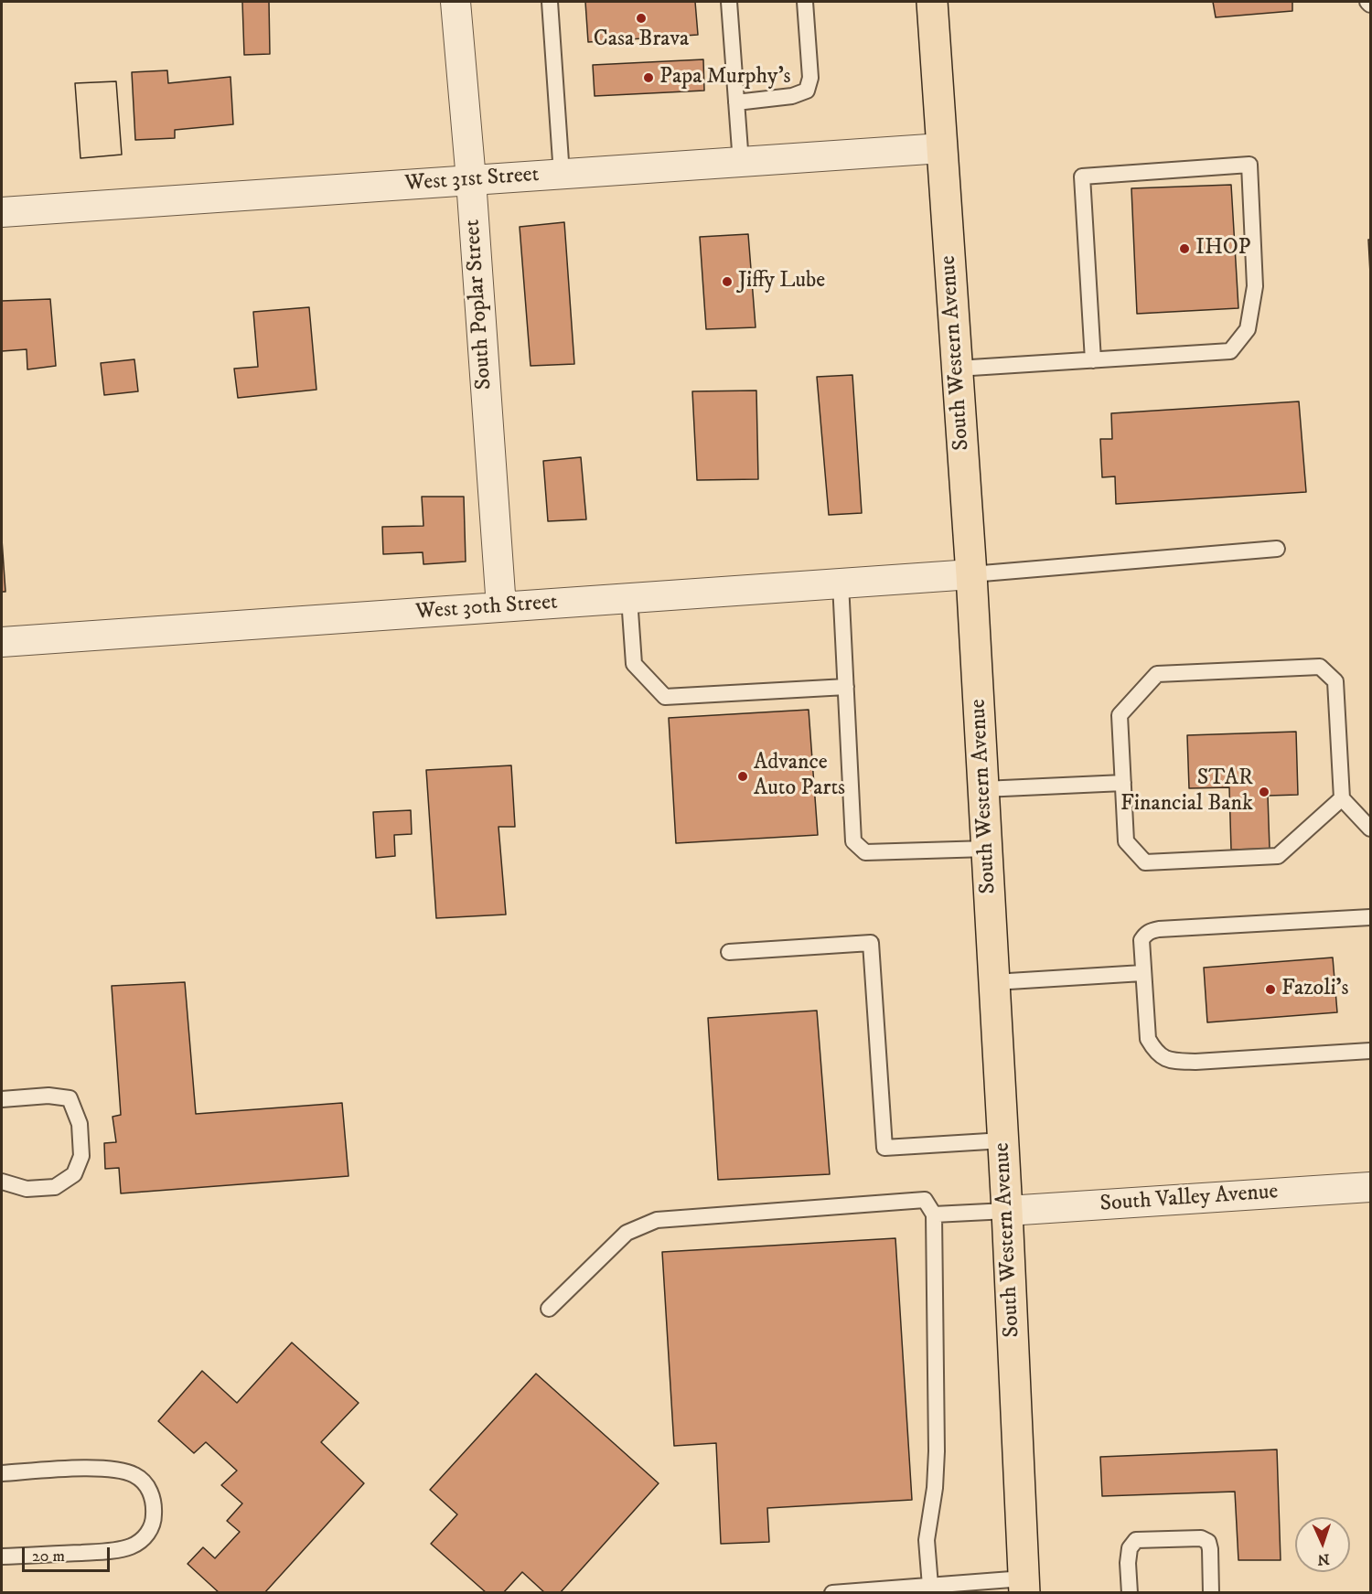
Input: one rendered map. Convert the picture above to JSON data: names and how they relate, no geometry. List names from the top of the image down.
{
  "streets": {
    "highway": ["South Western Avenue"],
    "street": [
      "West 31st Street",
      "South Poplar Street",
      "West 30th Street",
      "South Valley Avenue"
    ]
  },
  "crossings": [
    ["West 31st Street", "South Poplar Street"],
    ["West 31st Street", "South Western Avenue"],
    ["South Poplar Street", "West 30th Street"],
    ["South Western Avenue", "West 30th Street"],
    ["South Western Avenue", "South Valley Avenue"]
  ],
  "places": [
    "Casa Brava",
    "Papa Murphy's",
    "IHOP",
    "Jiffy Lube",
    "Advance Auto Parts",
    "STAR Financial Bank",
    "Fazoli's"
  ],
  "scale_bar": "20 m",
  "north": "bottom"
}
